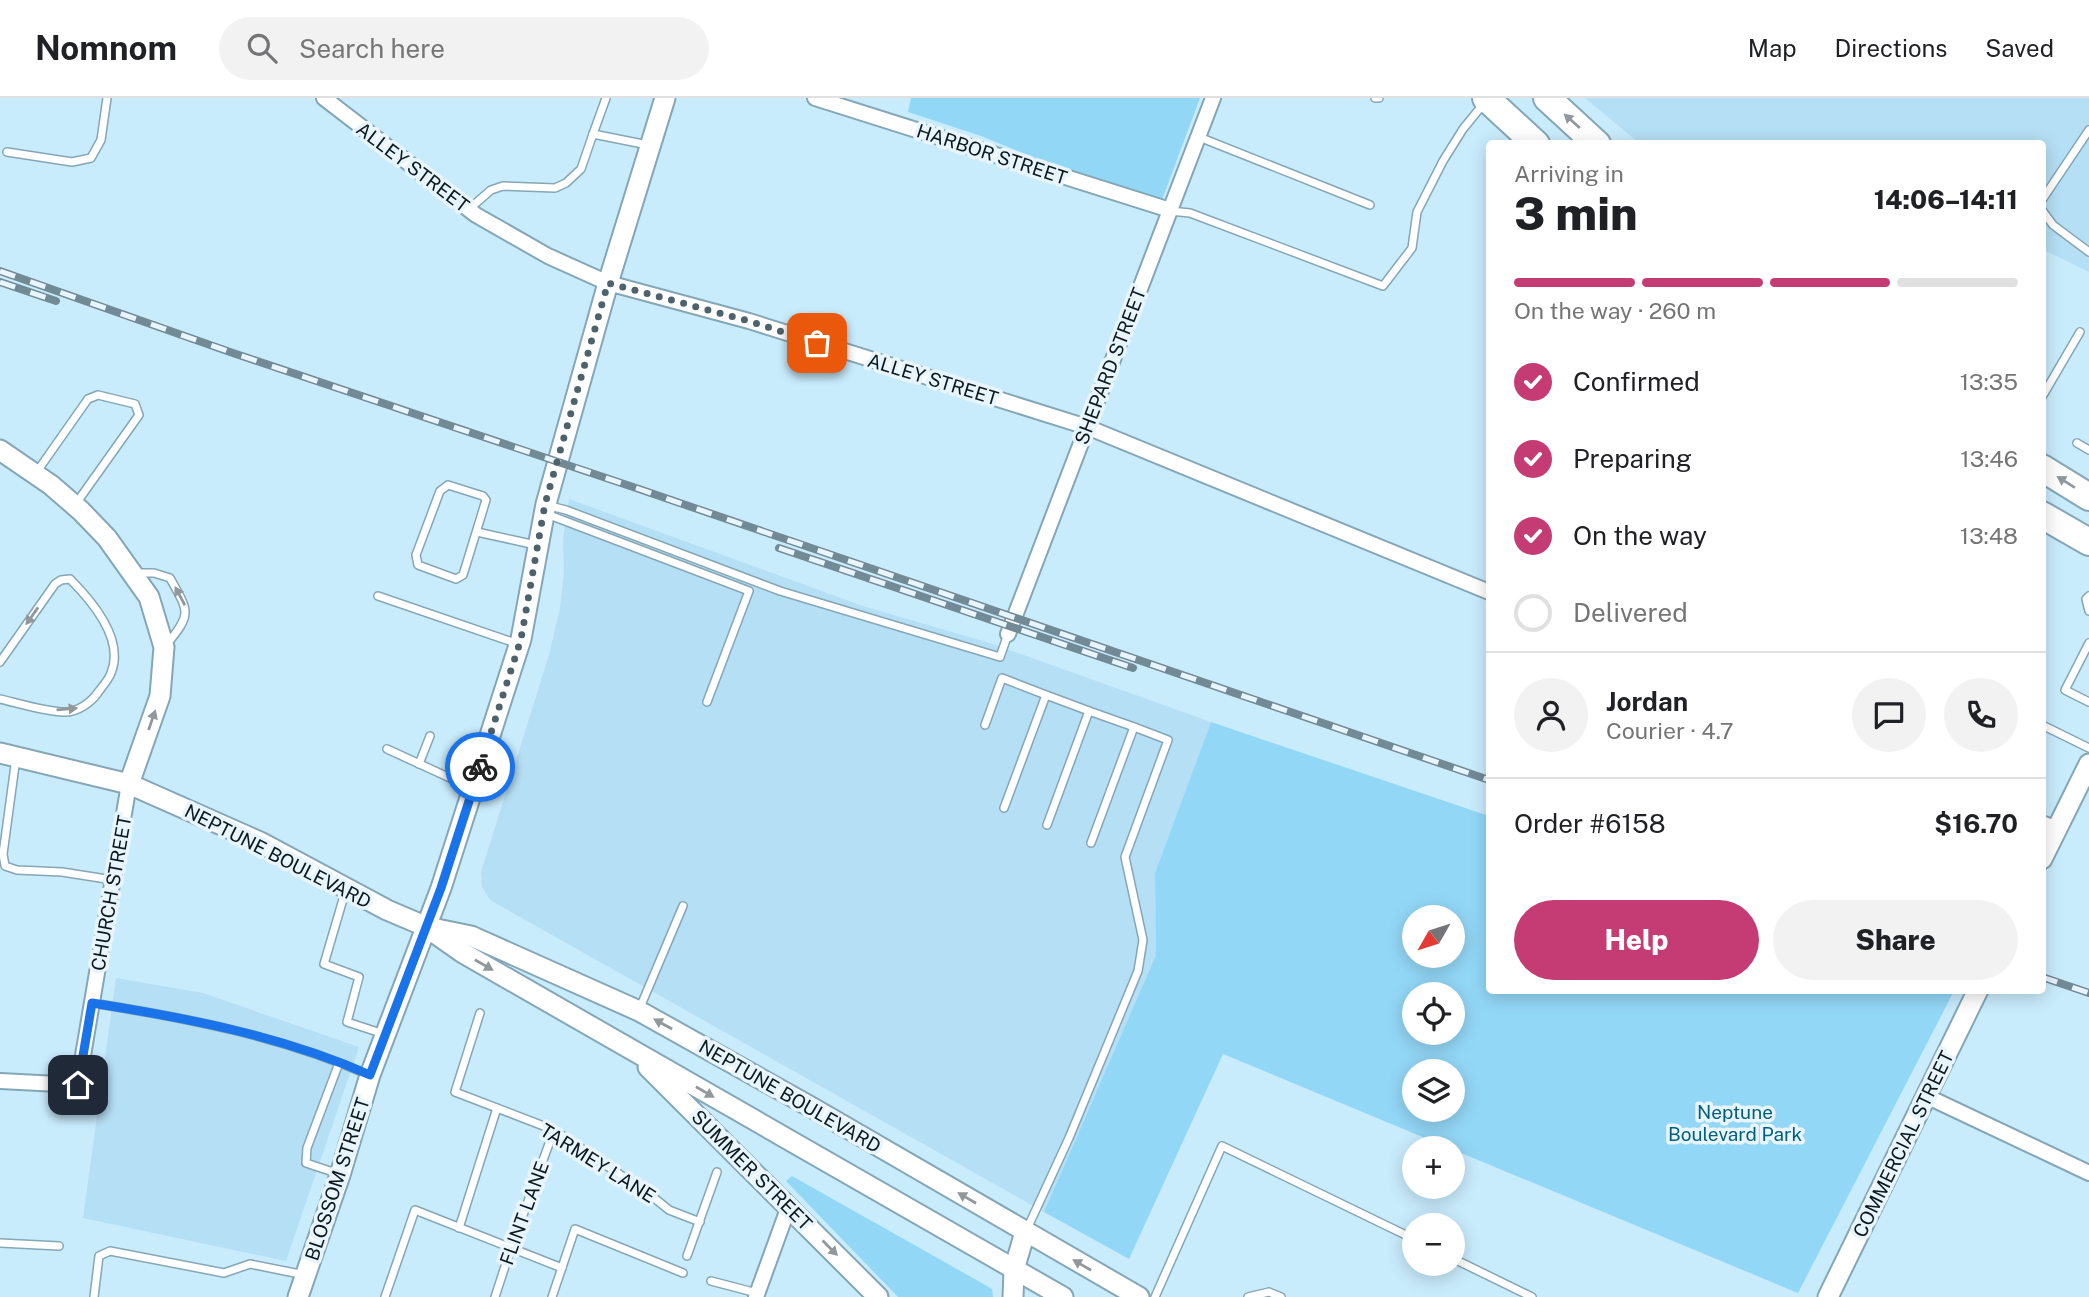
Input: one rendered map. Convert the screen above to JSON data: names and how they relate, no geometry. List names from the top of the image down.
{
  "streets": {
    "main road": [
      "NEPTUNE BOULEVARD",
      "COMMERCIAL STREET",
      "SUMMER STREET",
      "BLOSSOM STREET"
    ],
    "street": [
      "HARBOR STREET",
      "ALLEY STREET",
      "SHEPARD STREET",
      "CHURCH STREET"
    ],
    "lane": ["TARMEY LANE", "FLINT LANE"]
  },
  "crossings": [
    ["HARBOR STREET", "SHEPARD STREET"],
    ["ALLEY STREET", "SHEPARD STREET"],
    ["ALLEY STREET", "BLOSSOM STREET"],
    ["NEPTUNE BOULEVARD", "CHURCH STREET"],
    ["NEPTUNE BOULEVARD", "SUMMER STREET"],
    ["NEPTUNE BOULEVARD", "BLOSSOM STREET"],
    ["TARMEY LANE", "FLINT LANE"]
  ],
  "one_way": ["SUMMER STREET"],
  "parks": ["Neptune Boulevard Park"],
  "north": "bottom left",
  "page": {
    "header": "Nomnom",
    "search": "Search here",
    "nav": ["Map", "Directions", "Saved"],
    "heading": ["3 min", "Arriving in", "14:06–14:11"],
    "panel": [
      "Jordan",
      "Courier · 4.7",
      "Order #6158",
      "$16.70"
    ],
    "bar": "On the way · 260 m",
    "list": [
      ["Confirmed", "13:35"],
      ["Preparing", "13:46"],
      ["On the way", "13:48"],
      "Delivered"
    ],
    "buttons": ["Help", "Share"],
    "map_buttons": ["+", "−"]
  }
}
